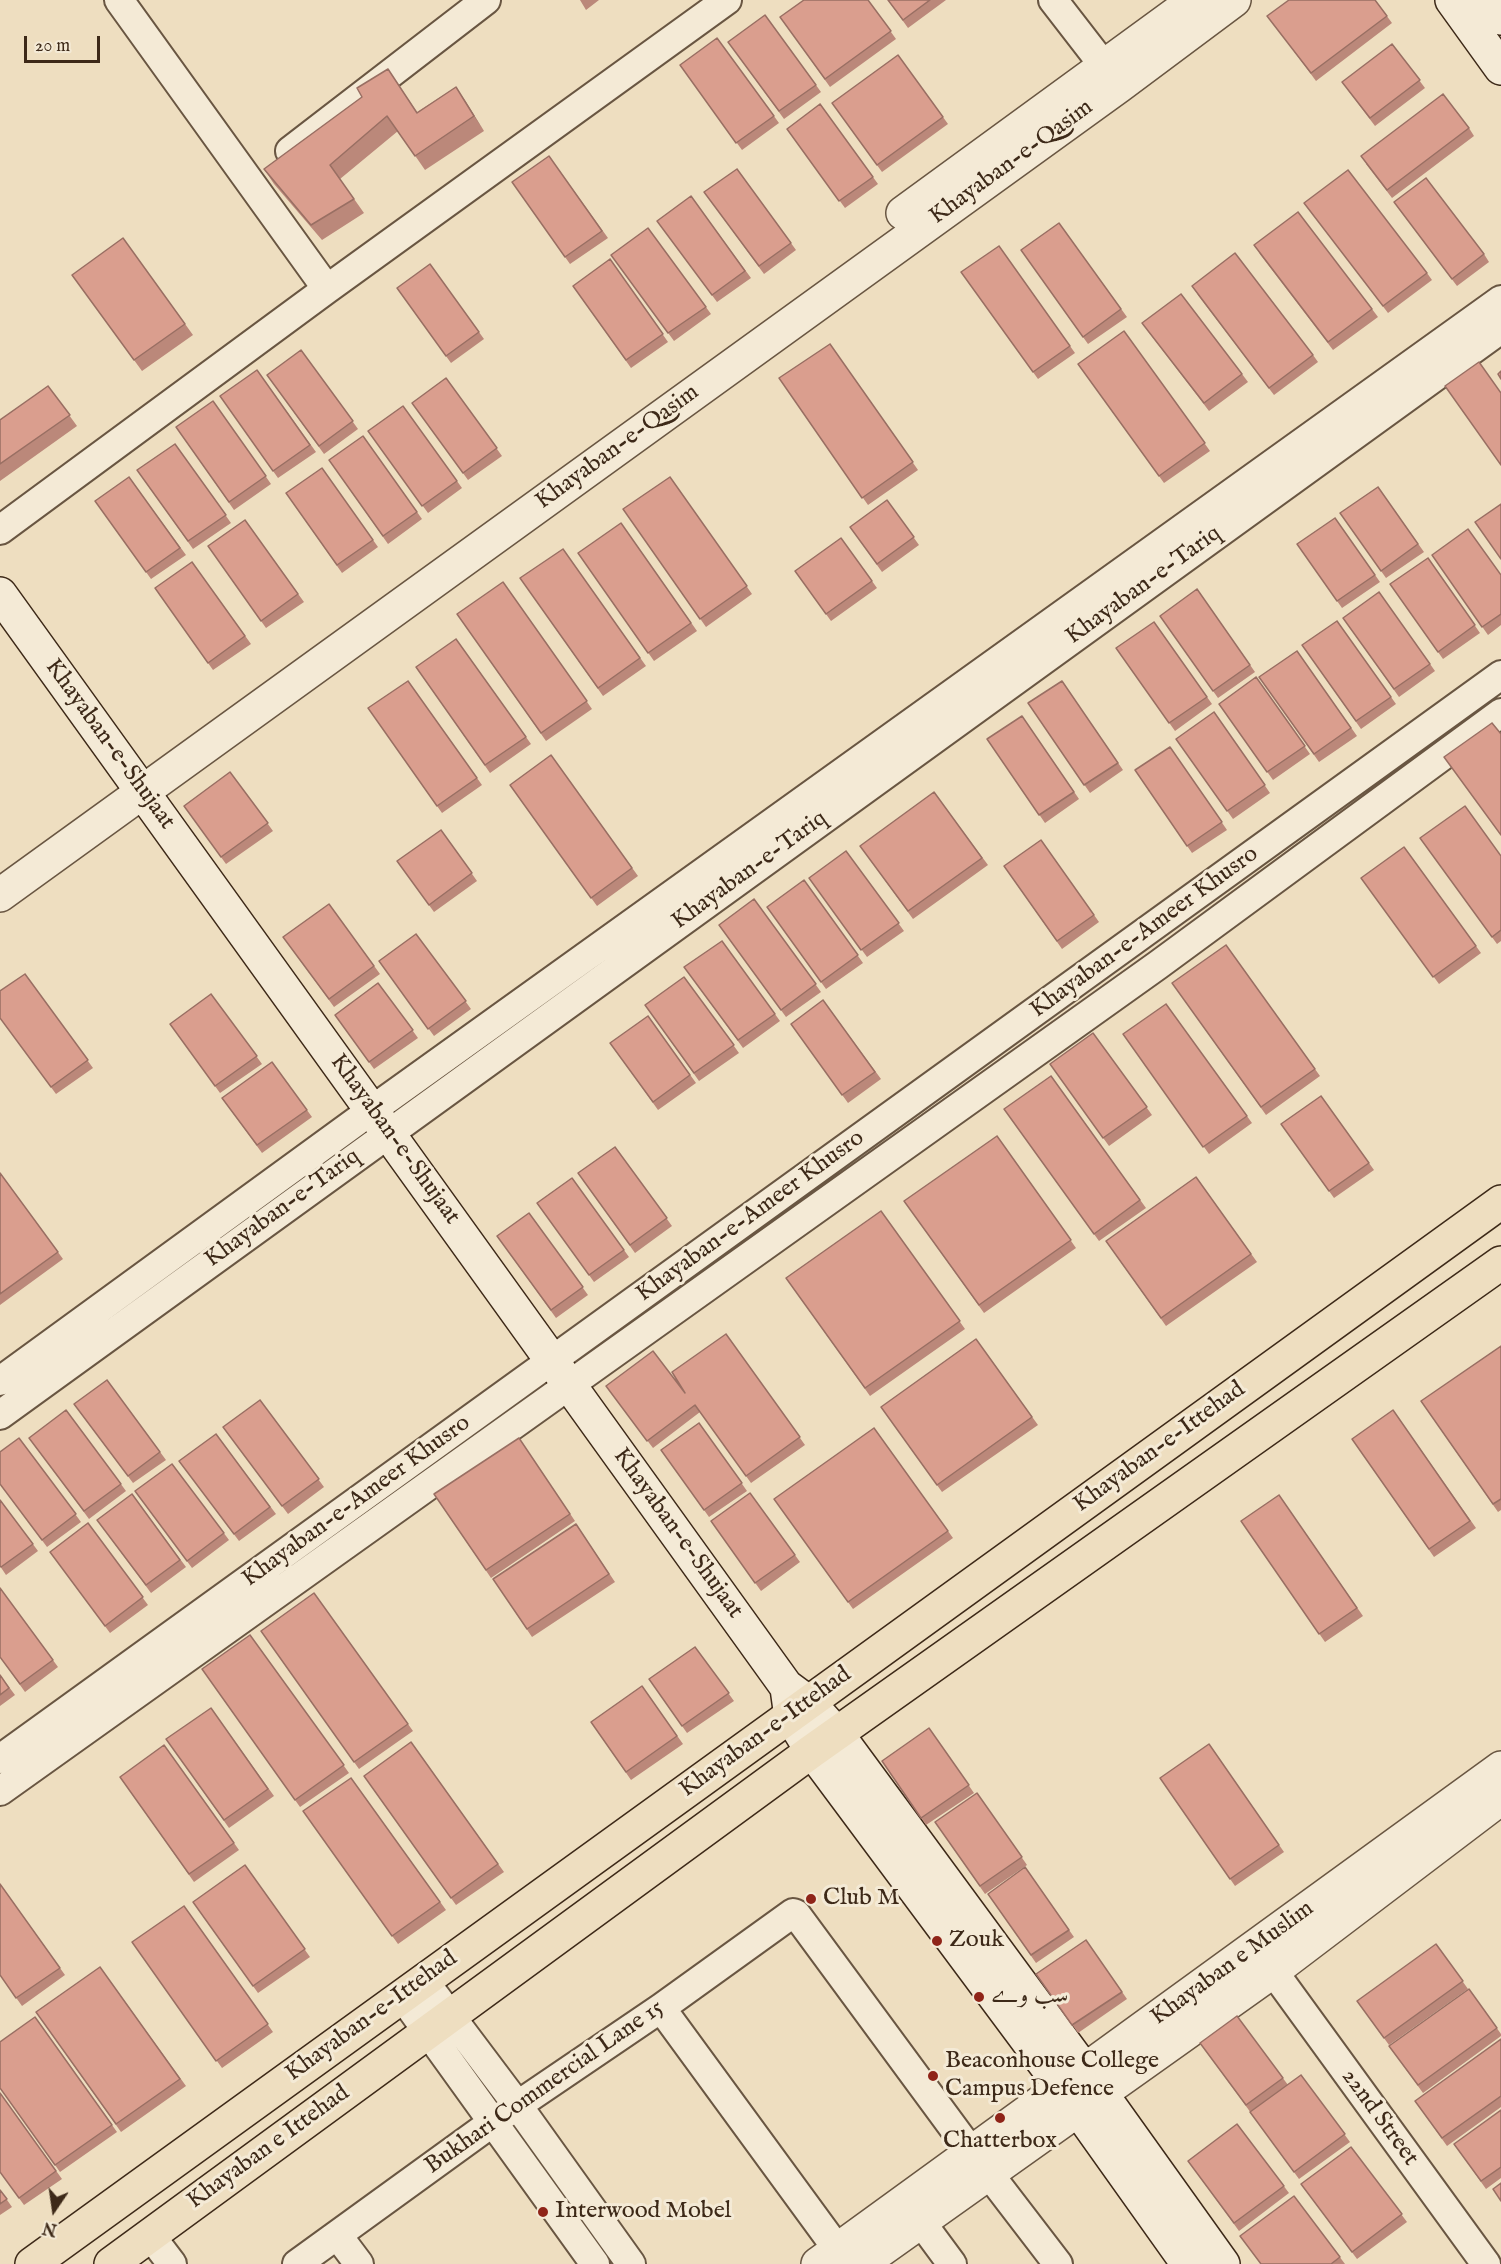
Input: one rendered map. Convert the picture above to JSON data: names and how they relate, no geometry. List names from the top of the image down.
{
  "streets": {
    "main road": ["Khayaban-e-Ittehad", "Khayaban e Ittehad"],
    "street": [
      "Khayaban-e-Qasim",
      "Khayaban-e-Tariq",
      "Khayaban-e-Shujaat",
      "Khayaban-e-Ameer Khusro",
      "Khayaban e Muslim",
      "Bukhari Commercial Lane 15",
      "22nd Street"
    ]
  },
  "crossings": [
    ["Khayaban-e-Qasim", "Khayaban-e-Shujaat"],
    ["Khayaban-e-Tariq", "Khayaban-e-Shujaat"],
    ["Khayaban-e-Shujaat", "Khayaban-e-Ameer Khusro"],
    ["Khayaban-e-Shujaat", "Khayaban-e-Ittehad"],
    ["Khayaban-e-Ittehad", "Khayaban e Ittehad"],
    ["Khayaban e Muslim", "Bukhari Commercial Lane 15"],
    ["Khayaban e Muslim", "22nd Street"]
  ],
  "places": [
    "Club M",
    "Zouk",
    "سب وے",
    "Beaconhouse College Campus Defence",
    "Chatterbox",
    "Interwood Mobel"
  ],
  "scale_bar": "20 m",
  "north": "bottom"
}
